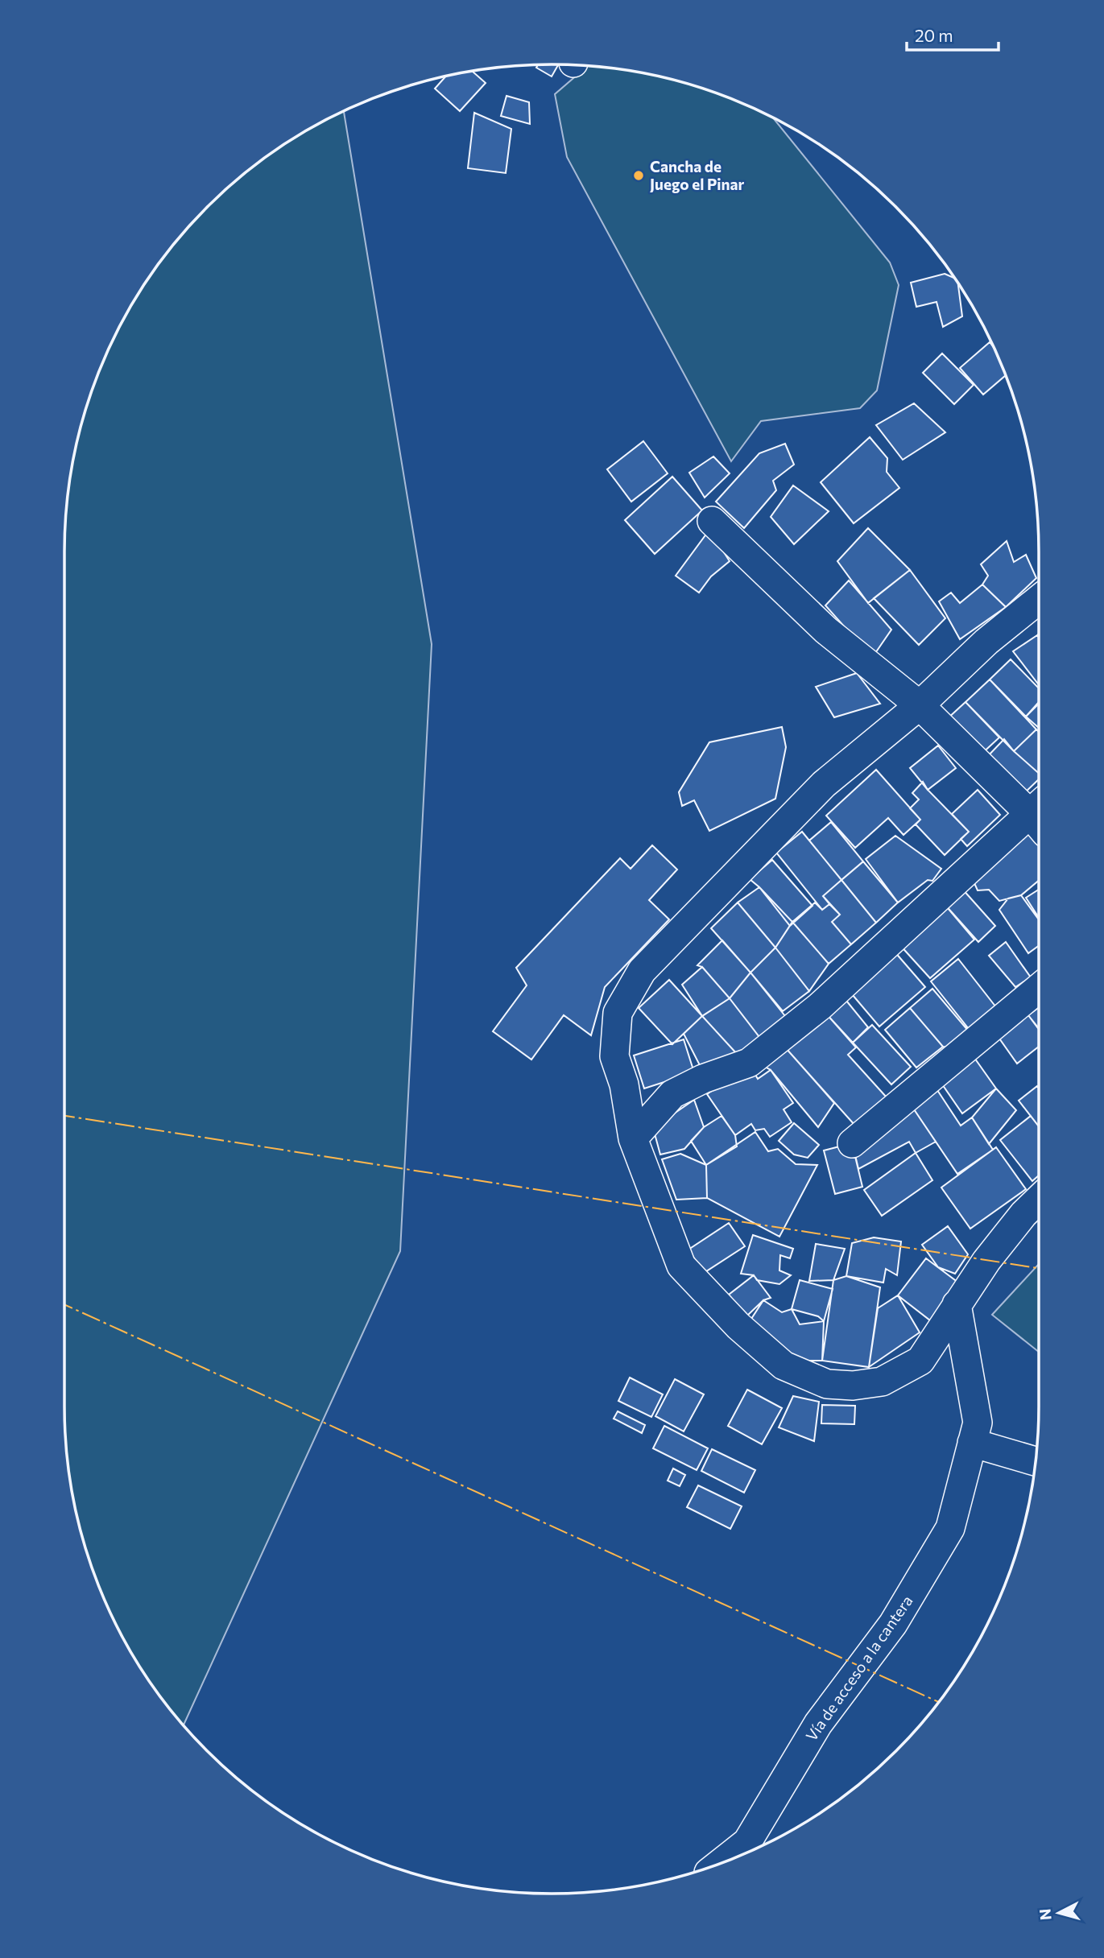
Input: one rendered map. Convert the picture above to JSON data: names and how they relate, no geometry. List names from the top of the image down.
{
  "streets": {
    "street": ["Vía de acceso a la cantera"]
  },
  "places": ["Cancha de Juego el Pinar"],
  "scale_bar": "20 m",
  "north": "left"
}
